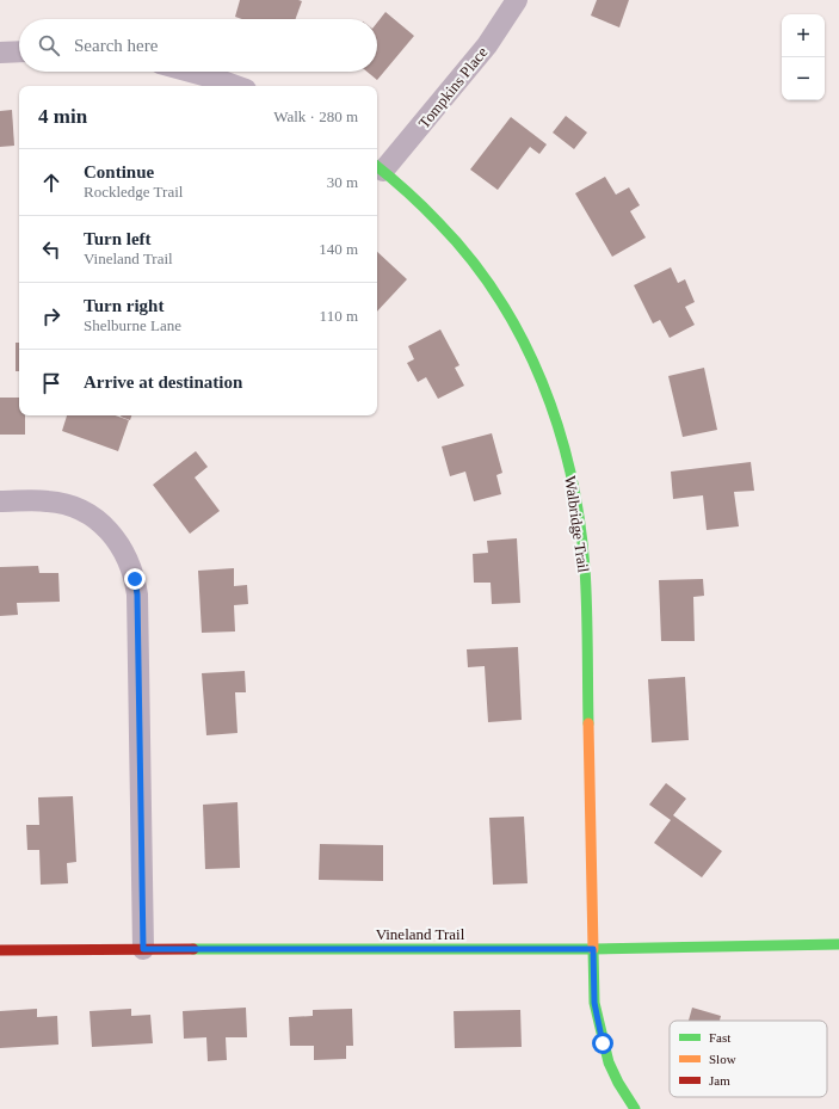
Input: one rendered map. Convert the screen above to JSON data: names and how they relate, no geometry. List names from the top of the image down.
{
  "streets": {
    "street": ["Tompkins Place", "Walbridge Trail", "Vineland Trail"]
  },
  "crossings": [
    ["Tompkins Place", "Walbridge Trail"],
    ["Walbridge Trail", "Vineland Trail"]
  ],
  "legend": ["Fast", "Slow", "Jam"],
  "page": {
    "map_buttons": ["+", "−"],
    "search": "Search here",
    "heading": ["4 min", "Walk · 280 m"],
    "list": [
      ["Continue", "Rockledge Trail", "30 m"],
      ["Turn left", "Vineland Trail", "140 m"],
      ["Turn right", "Shelburne Lane", "110 m"],
      "Arrive at destination"
    ]
  }
}
